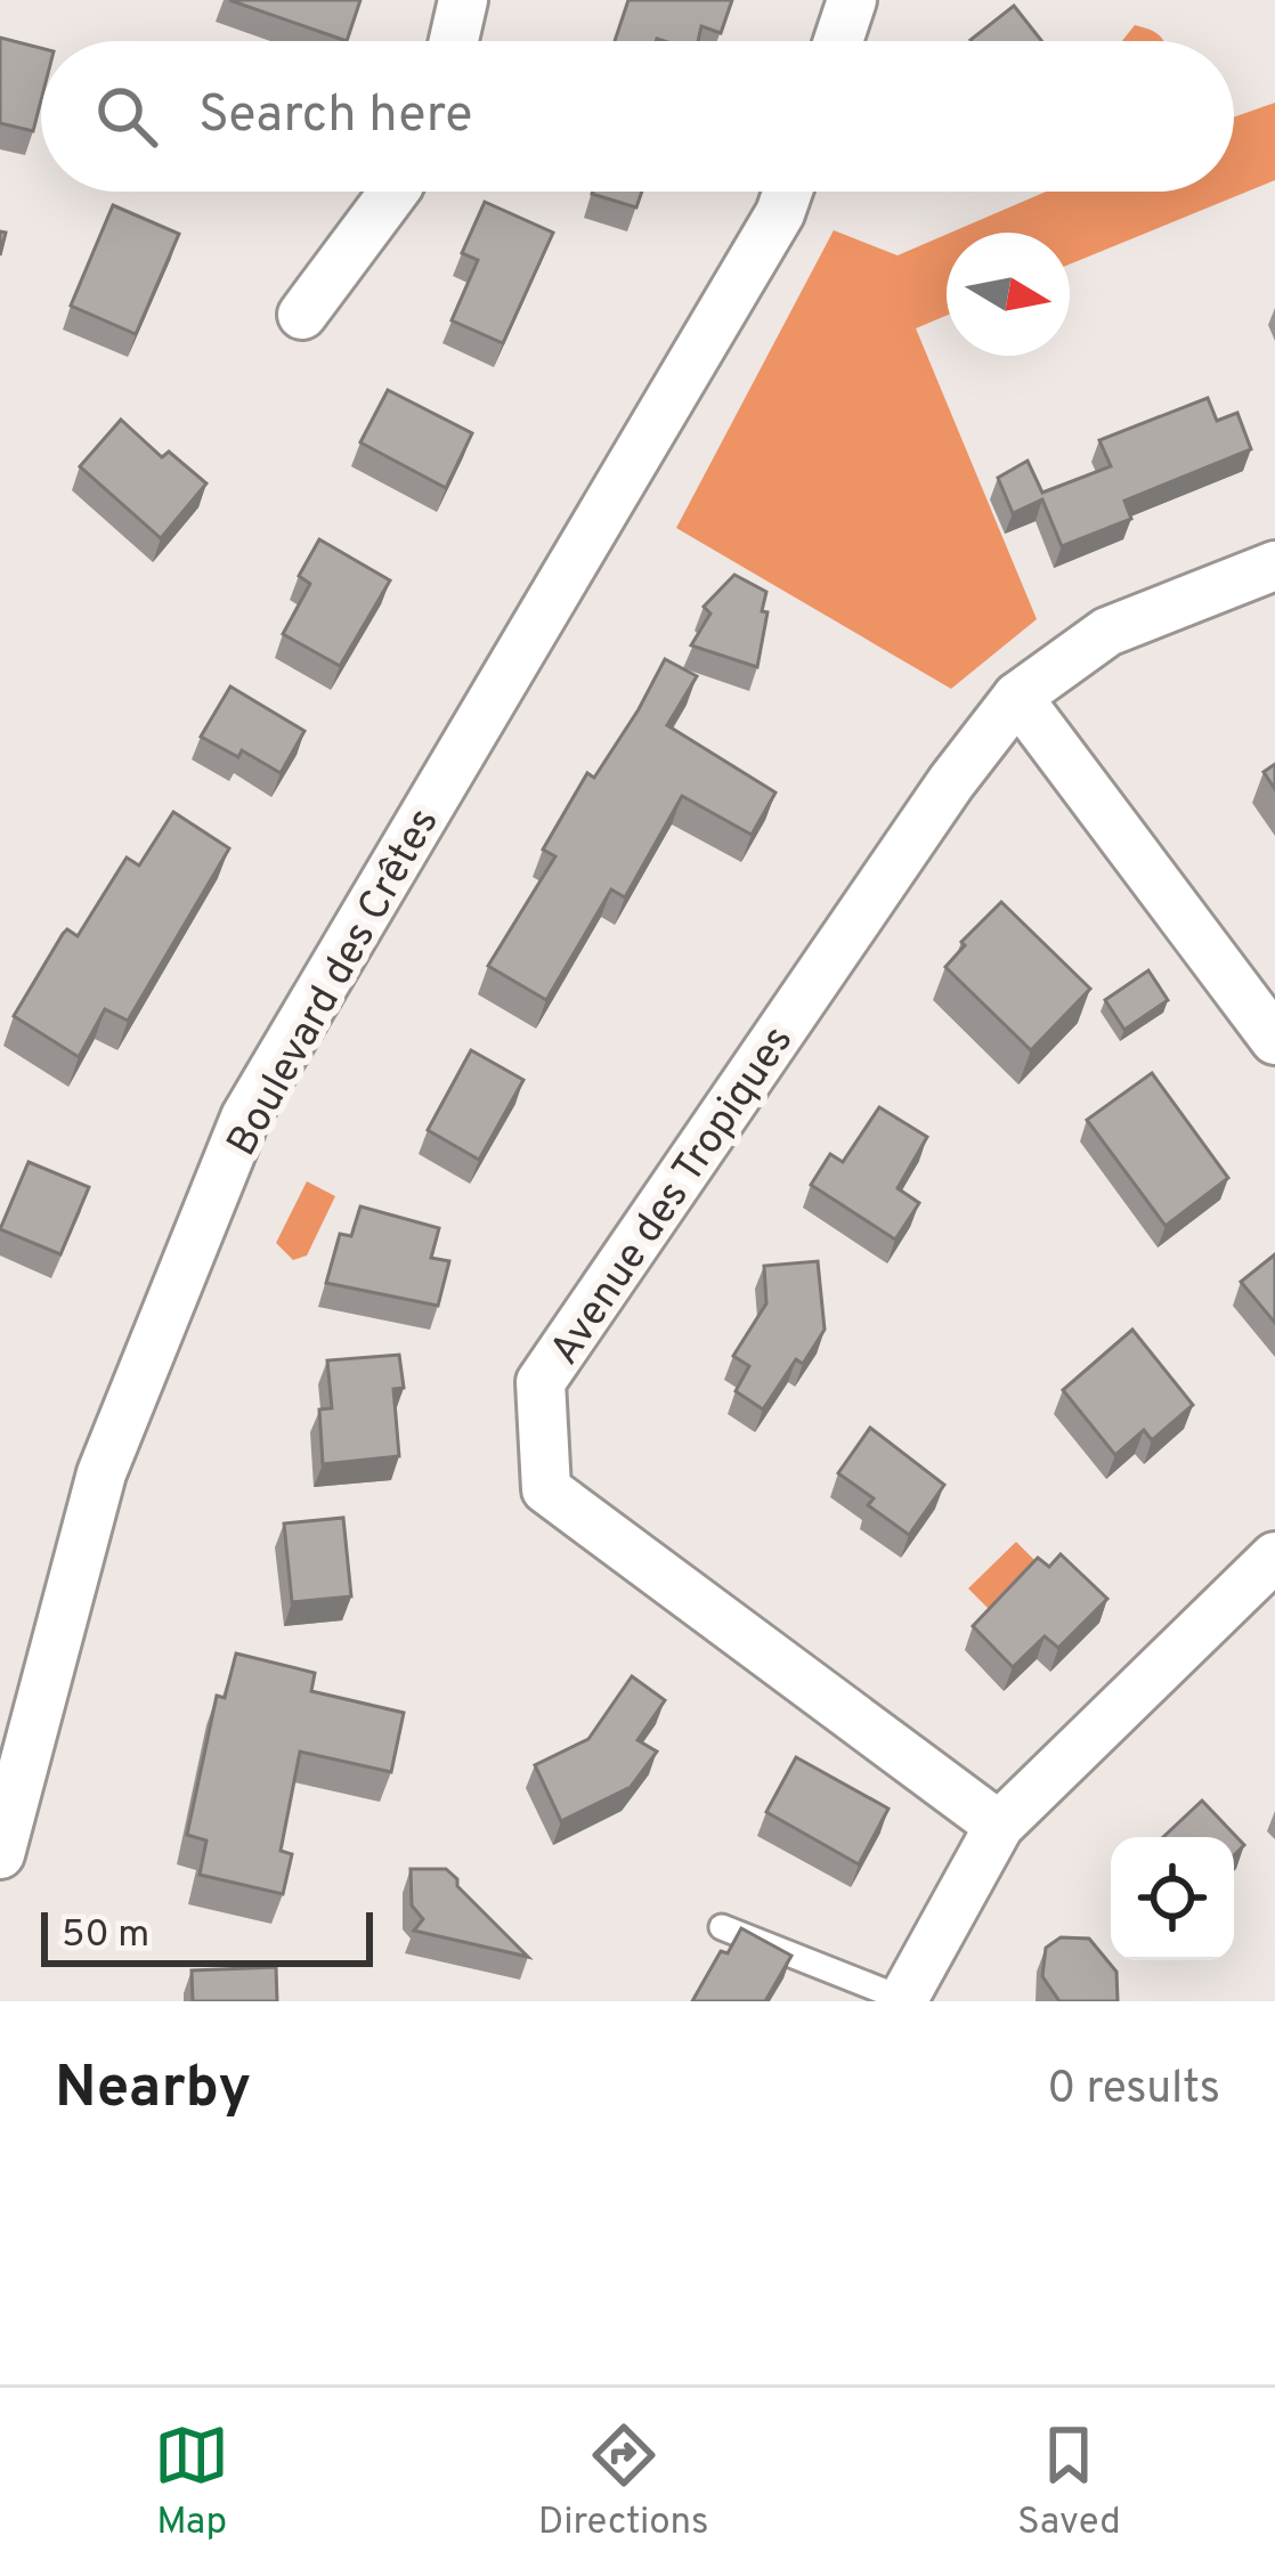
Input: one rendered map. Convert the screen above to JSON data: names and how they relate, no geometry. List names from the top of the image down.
{
  "streets": {
    "street": ["Boulevard des Crêtes", "Avenue des Tropiques"]
  },
  "scale_bar": "50 m",
  "north": "right",
  "page": {
    "search": "Search here",
    "scale": "50 m",
    "heading": ["Nearby", "0 results"],
    "nav": ["Map", "Directions", "Saved"]
  }
}
